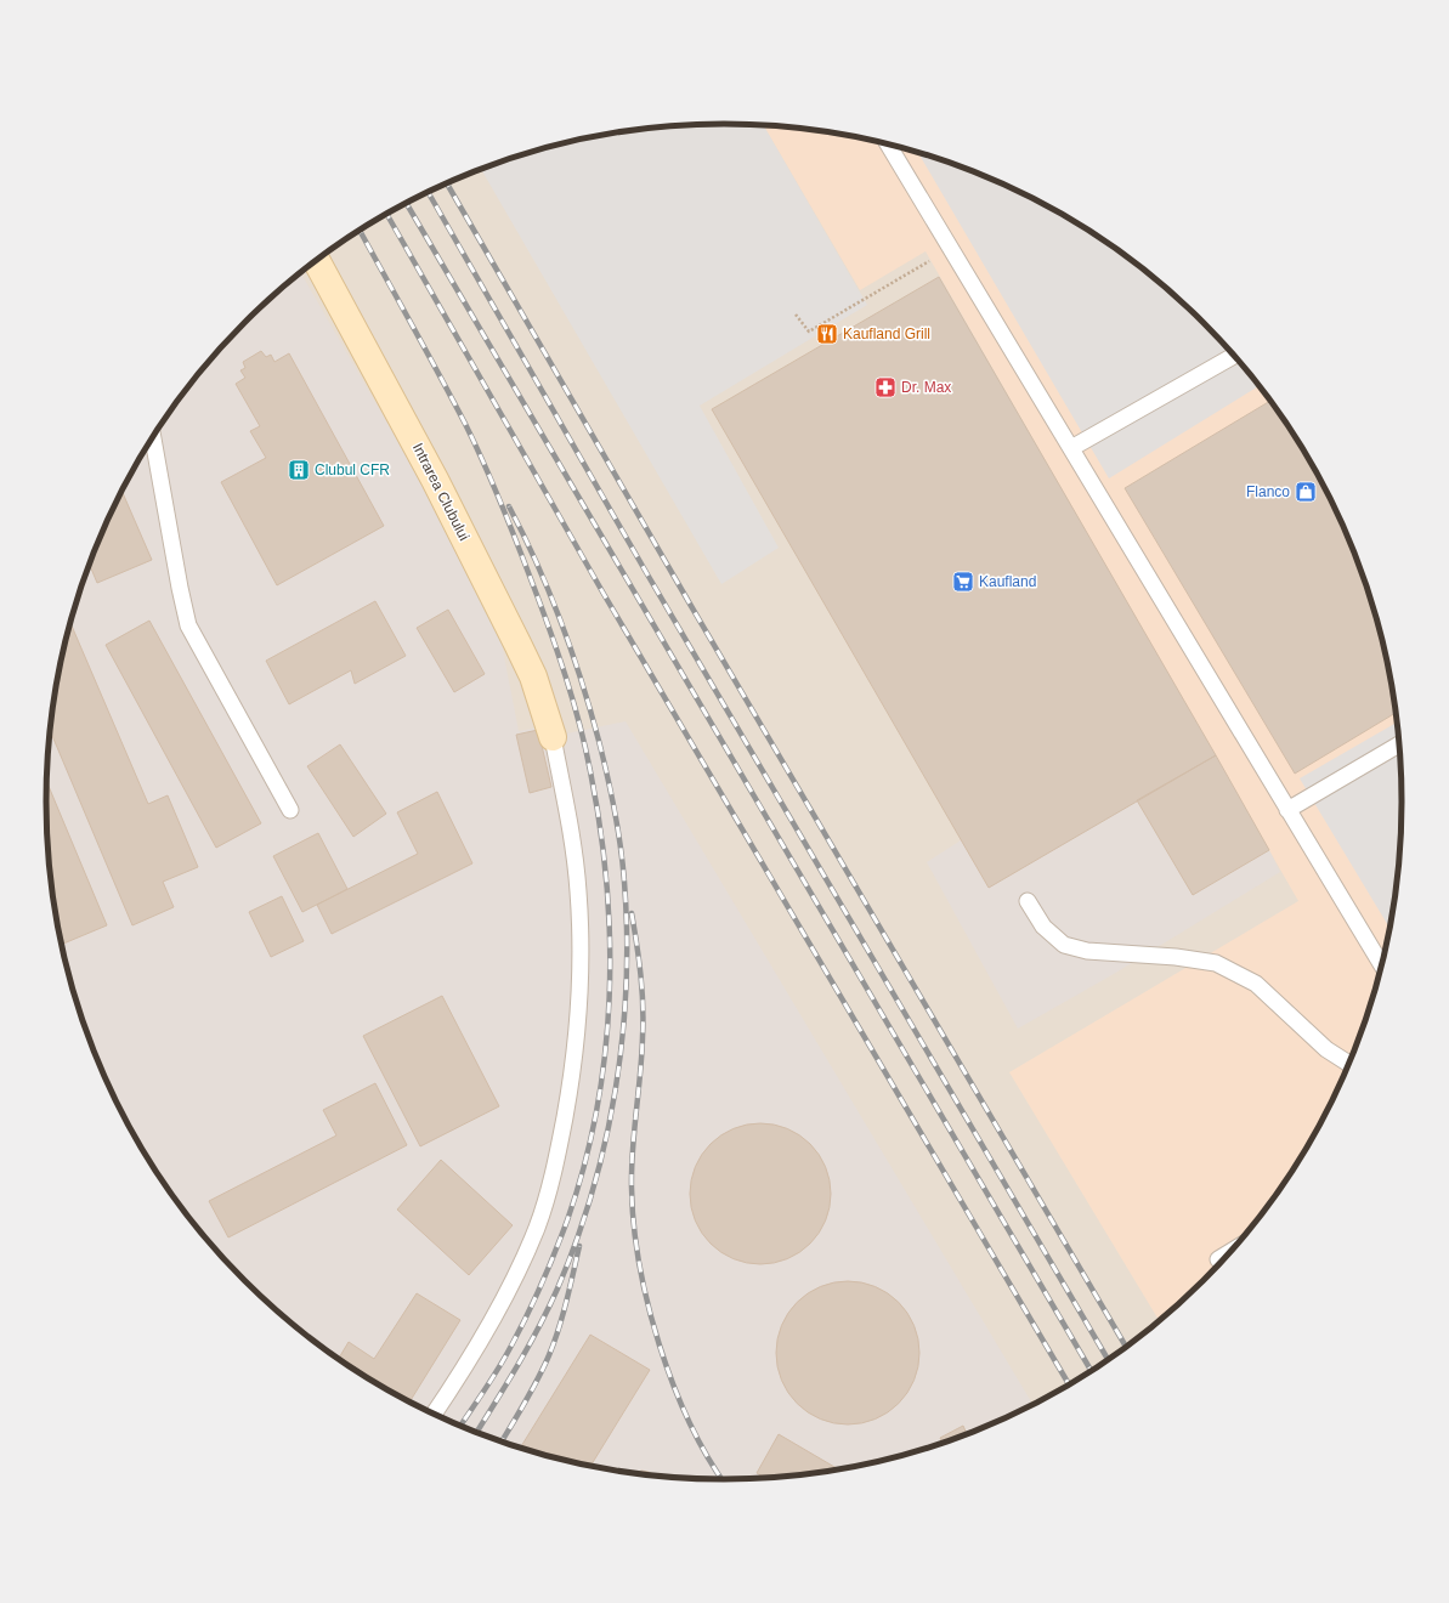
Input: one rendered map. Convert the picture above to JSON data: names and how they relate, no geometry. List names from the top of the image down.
{
  "streets": {
    "street": ["Intrarea Clubului"]
  },
  "places": {
    "restaurant": ["Kaufland Grill"],
    "pharmacy": ["Dr. Max"],
    "building": ["Clubul CFR"],
    "shop": ["Flanco"],
    "supermarket": ["Kaufland"]
  }
}
